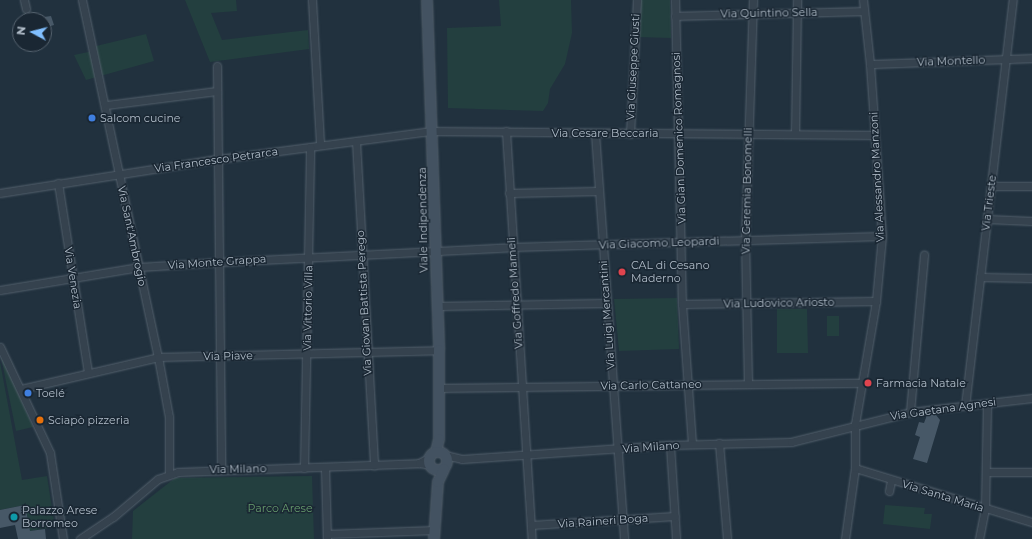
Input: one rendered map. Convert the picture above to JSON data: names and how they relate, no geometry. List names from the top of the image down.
{
  "streets": {
    "street": [
      "Via Quintino Sella",
      "Via Montello",
      "Via Giuseppe Giusti",
      "Via Cesare Beccaria",
      "Via Gian Domenico Romagnosi",
      "Via Francesco Petrarca",
      "Via Alessandro Manzoni",
      "Via Geremia Bonomelli",
      "Via Trieste",
      "Viale Indipendenza",
      "Via Sant'Ambrogio",
      "Via Giacomo Leopardi",
      "Via Monte Grappa",
      "Via Venezia",
      "Via Goffredo Mameli",
      "Via Giovan Battista Perego",
      "Via Ludovico Ariosto",
      "Via Vittorio Villa",
      "Via Luigi Mercantini",
      "Via Piave",
      "Via Carlo Cattaneo",
      "Via Gaetana Agnesi",
      "Via Milano",
      "Via Santa Maria",
      "Via Raineri Boga"
    ]
  },
  "crossings": [
    ["Via Quintino Sella", "Via Gian Domenico Romagnosi"],
    ["Via Quintino Sella", "Via Alessandro Manzoni"],
    ["Via Quintino Sella", "Via Geremia Bonomelli"],
    ["Via Montello", "Via Alessandro Manzoni"],
    ["Via Montello", "Via Trieste"],
    ["Via Giuseppe Giusti", "Via Cesare Beccaria"],
    ["Via Cesare Beccaria", "Via Gian Domenico Romagnosi"],
    ["Via Cesare Beccaria", "Via Francesco Petrarca"],
    ["Via Cesare Beccaria", "Via Alessandro Manzoni"],
    ["Via Cesare Beccaria", "Via Geremia Bonomelli"],
    ["Via Cesare Beccaria", "Viale Indipendenza"],
    ["Via Cesare Beccaria", "Via Goffredo Mameli"],
    ["Via Cesare Beccaria", "Via Luigi Mercantini"],
    ["Via Gian Domenico Romagnosi", "Via Giacomo Leopardi"],
    ["Via Gian Domenico Romagnosi", "Via Ludovico Ariosto"],
    ["Via Gian Domenico Romagnosi", "Via Carlo Cattaneo"],
    ["Via Gian Domenico Romagnosi", "Via Milano"],
    ["Via Francesco Petrarca", "Viale Indipendenza"],
    ["Via Francesco Petrarca", "Via Sant'Ambrogio"],
    ["Via Francesco Petrarca", "Via Venezia"],
    ["Via Francesco Petrarca", "Via Giovan Battista Perego"],
    ["Via Francesco Petrarca", "Via Vittorio Villa"],
    ["Via Alessandro Manzoni", "Via Giacomo Leopardi"],
    ["Via Alessandro Manzoni", "Via Ludovico Ariosto"],
    ["Via Alessandro Manzoni", "Via Carlo Cattaneo"],
    ["Via Alessandro Manzoni", "Via Gaetana Agnesi"],
    ["Via Alessandro Manzoni", "Via Milano"],
    ["Via Alessandro Manzoni", "Via Santa Maria"],
    ["Via Geremia Bonomelli", "Via Giacomo Leopardi"],
    ["Via Geremia Bonomelli", "Via Ludovico Ariosto"],
    ["Via Geremia Bonomelli", "Via Carlo Cattaneo"],
    ["Via Trieste", "Via Gaetana Agnesi"],
    ["Viale Indipendenza", "Via Giacomo Leopardi"],
    ["Viale Indipendenza", "Via Monte Grappa"],
    ["Viale Indipendenza", "Via Piave"],
    ["Viale Indipendenza", "Via Carlo Cattaneo"],
    ["Viale Indipendenza", "Via Milano"],
    ["Via Sant'Ambrogio", "Via Monte Grappa"],
    ["Via Sant'Ambrogio", "Via Piave"],
    ["Via Sant'Ambrogio", "Via Milano"],
    ["Via Giacomo Leopardi", "Via Monte Grappa"],
    ["Via Giacomo Leopardi", "Via Goffredo Mameli"],
    ["Via Giacomo Leopardi", "Via Luigi Mercantini"],
    ["Via Monte Grappa", "Via Venezia"],
    ["Via Monte Grappa", "Via Giovan Battista Perego"],
    ["Via Monte Grappa", "Via Vittorio Villa"],
    ["Via Venezia", "Via Piave"],
    ["Via Goffredo Mameli", "Via Carlo Cattaneo"],
    ["Via Goffredo Mameli", "Via Milano"],
    ["Via Goffredo Mameli", "Via Raineri Boga"],
    ["Via Giovan Battista Perego", "Via Piave"],
    ["Via Giovan Battista Perego", "Via Milano"],
    ["Via Vittorio Villa", "Via Piave"],
    ["Via Vittorio Villa", "Via Milano"],
    ["Via Luigi Mercantini", "Via Carlo Cattaneo"],
    ["Via Luigi Mercantini", "Via Milano"],
    ["Via Luigi Mercantini", "Via Raineri Boga"],
    ["Via Gaetana Agnesi", "Via Milano"]
  ],
  "parks": ["Parco Arese"],
  "places": [
    "Salcom cucine",
    "CAL di Cesano Maderno",
    "Farmacia Natale",
    "Toelé",
    "Sciapò pizzeria",
    "Palazzo Arese Borromeo"
  ],
  "north": "left"
}
